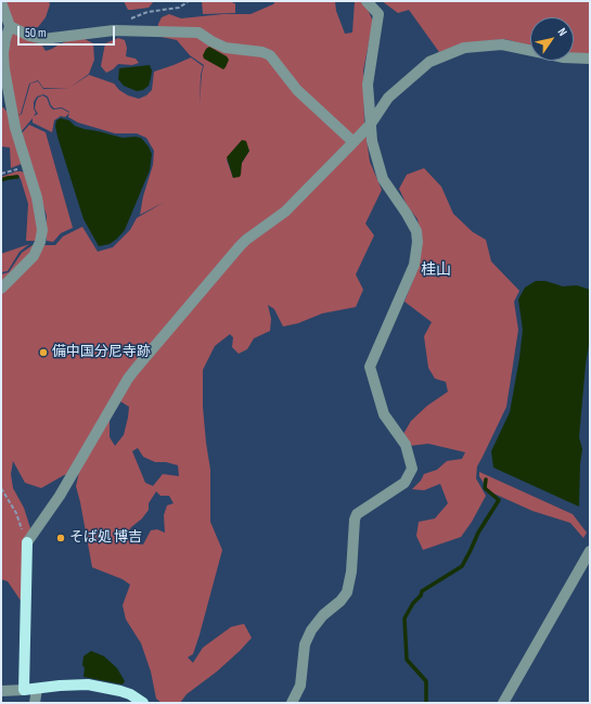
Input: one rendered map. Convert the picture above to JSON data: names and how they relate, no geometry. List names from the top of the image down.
{
  "districts": ["桂山"],
  "places": ["備中国分尼寺跡", "そば処 博吉"],
  "scale_bar": "50 m",
  "north": "top right"
}
